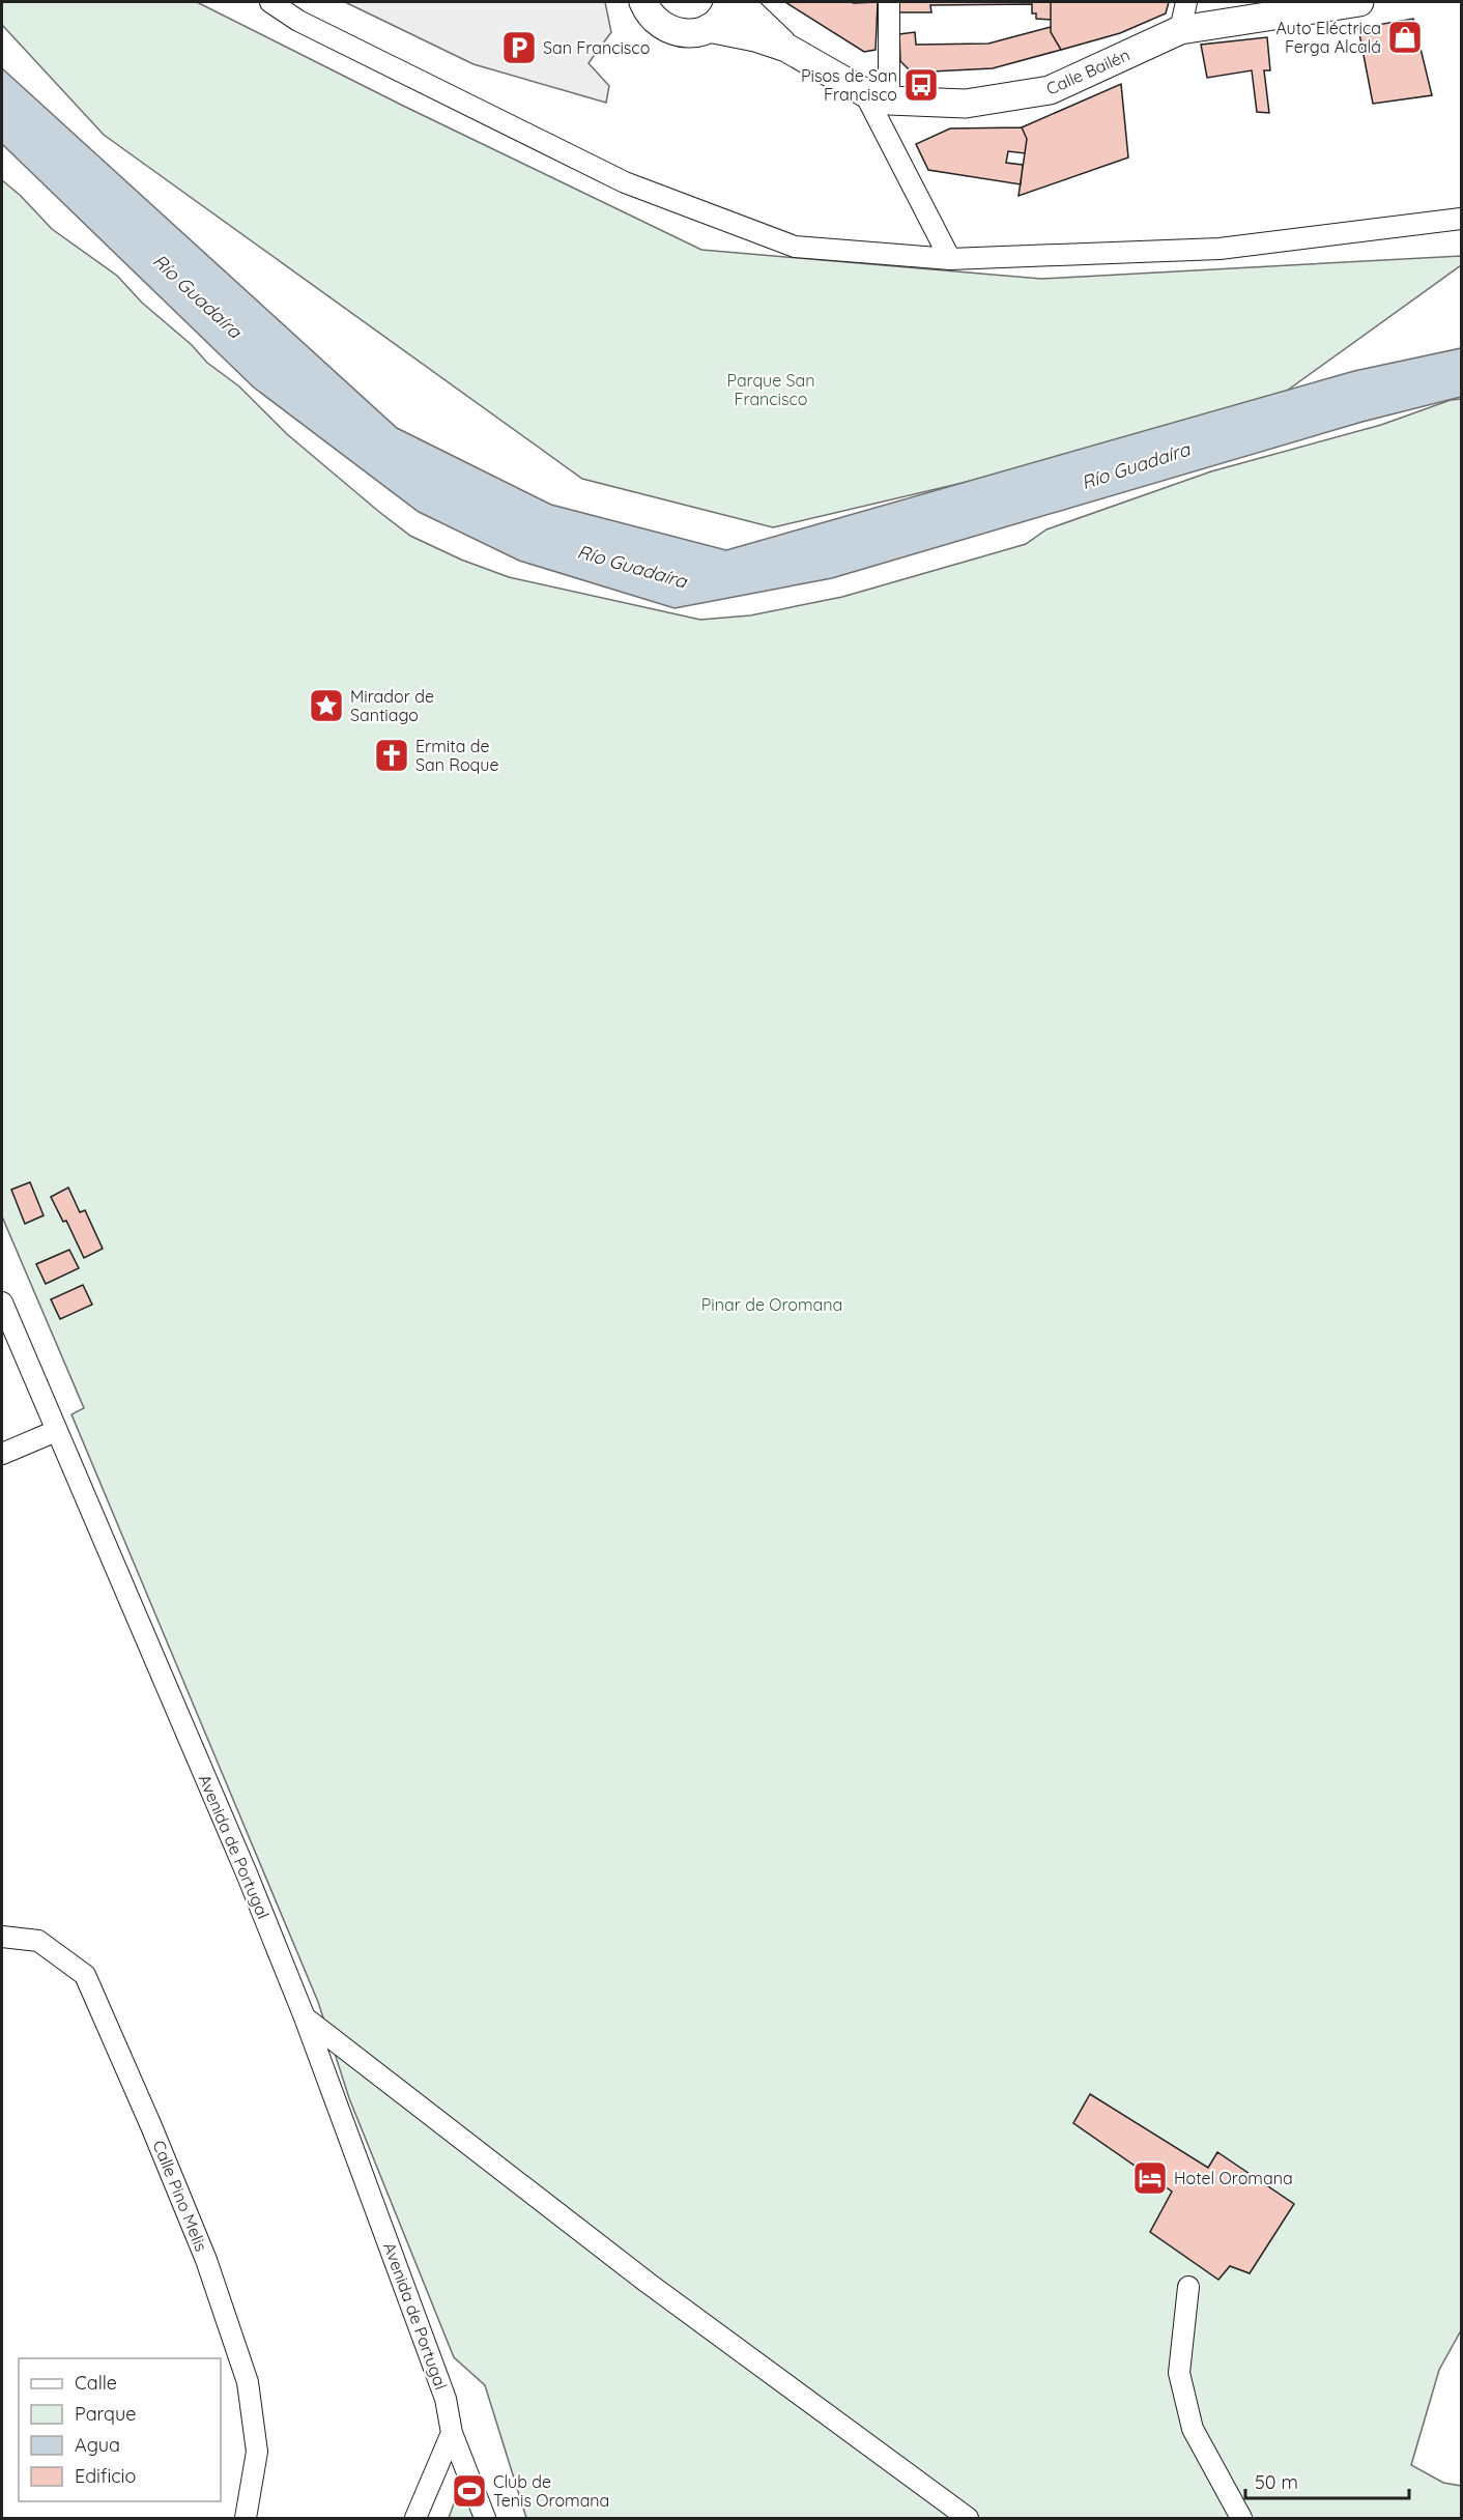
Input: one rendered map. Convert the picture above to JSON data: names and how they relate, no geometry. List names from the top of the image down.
{
  "streets": {
    "main road": ["Calle Bailén"],
    "street": ["Avenida de Portugal", "Calle Pino Melis"]
  },
  "water": ["Río Guadaíra"],
  "parks": ["Parque San Francisco", "Pinar de Oromana"],
  "places": {
    "shop": ["Auto Eléctrica Ferga Alcalá"],
    "parking": ["San Francisco"],
    "bus stop": ["Pisos de San Francisco"],
    "place": ["Mirador de Santiago"],
    "church": ["Ermita de San Roque"],
    "hotel": ["Hotel Oromana"],
    "sports": ["Club de Tenis Oromana"]
  },
  "legend": [
    "Calle",
    "Parque",
    "Agua",
    "Edificio"
  ],
  "scale_bar": "50 m"
}
